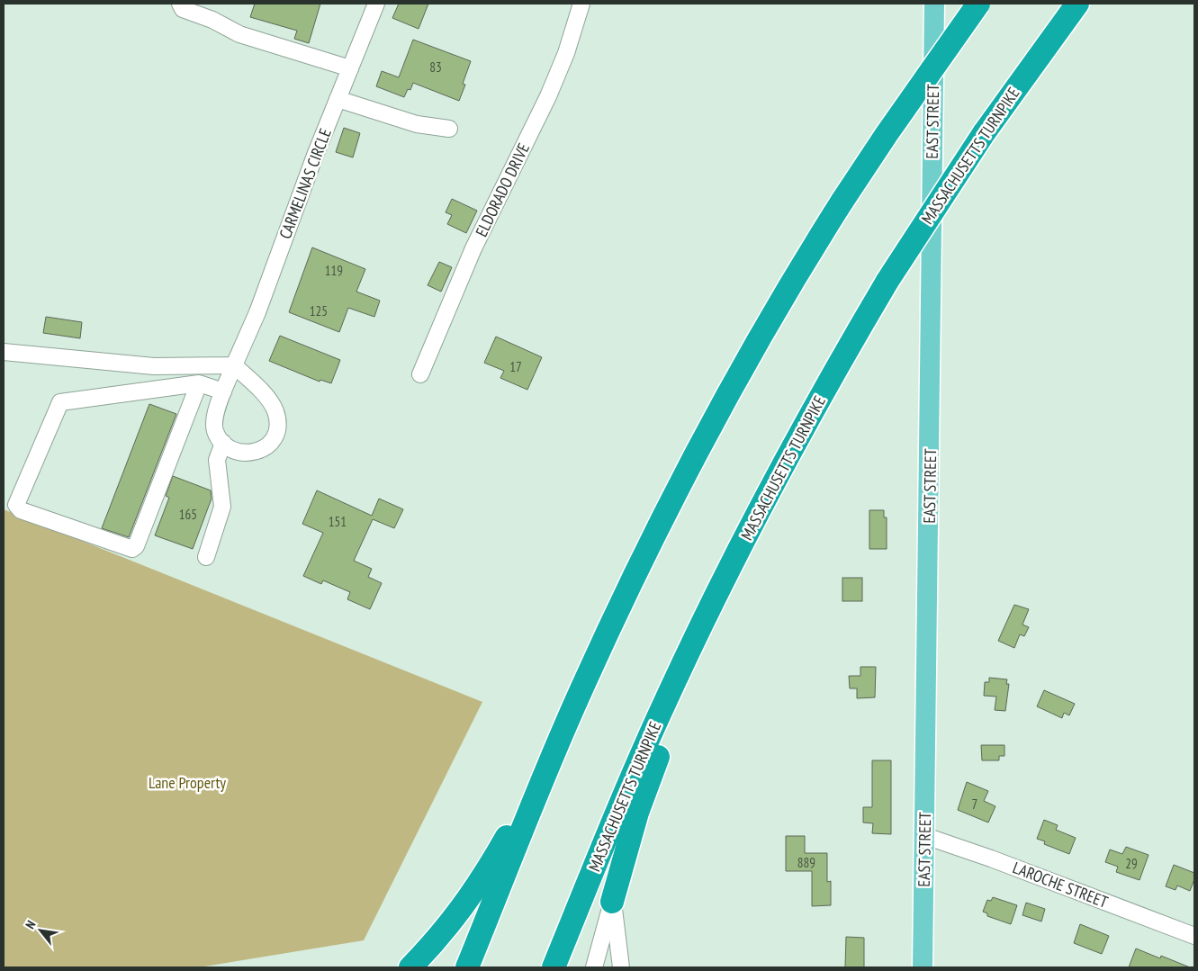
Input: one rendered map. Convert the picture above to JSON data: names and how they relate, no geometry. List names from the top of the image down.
{
  "streets": {
    "highway": ["MASSACHUSETTS TURNPIKE"],
    "main road": ["EAST STREET"],
    "street": ["CARMELINAS CIRCLE", "ELDORADO DRIVE", "LAROCHE STREET"]
  },
  "crossings": [
    ["EAST STREET", "LAROCHE STREET"]
  ],
  "parks": ["Lane Property"],
  "house_numbers": [
    "83",
    "119",
    "125",
    "17",
    "165",
    "151",
    "7",
    "889",
    "29"
  ],
  "north": "top left"
}
